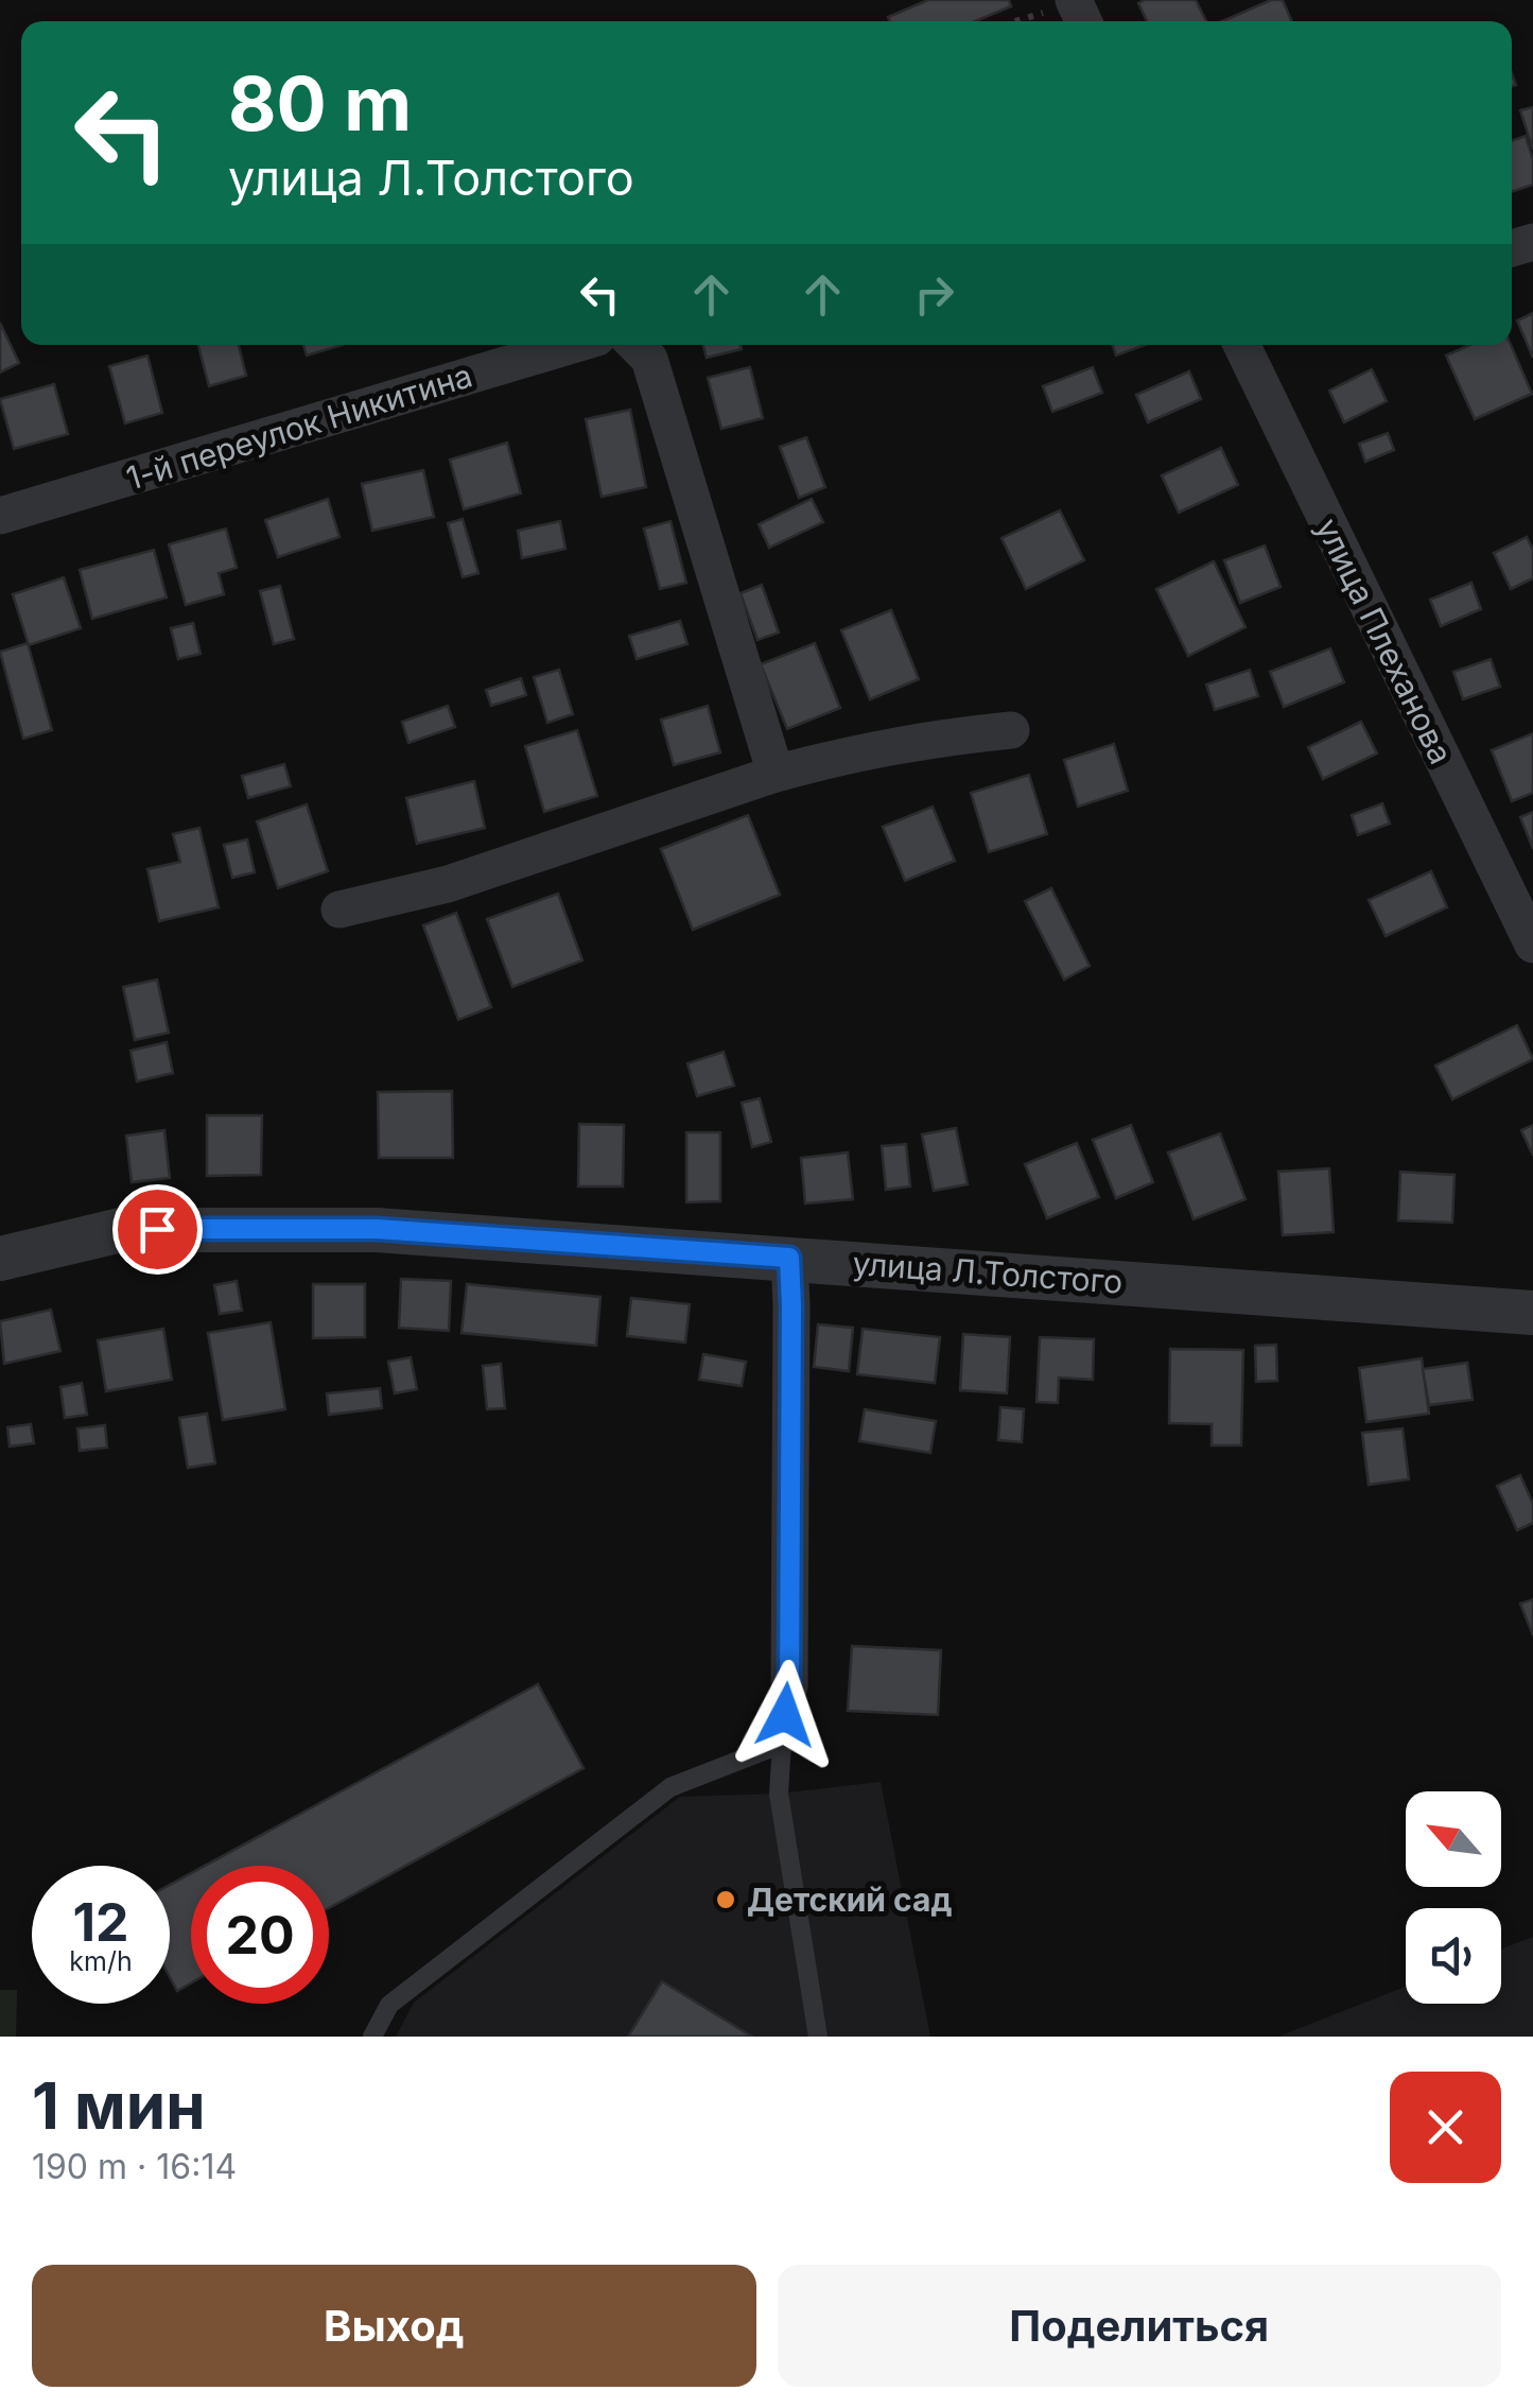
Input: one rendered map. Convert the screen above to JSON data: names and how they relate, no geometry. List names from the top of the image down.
{
  "streets": {
    "street": ["1-й переулок Никитина", "улица Плеханова", "улица Л.Толстого"]
  },
  "places": ["Детский сад"],
  "north": "top left",
  "page": {
    "turn": ["80 m", "улица Л.Толстого"],
    "speed": "12 km/h",
    "limit": "20",
    "heading": ["1 мин", "190 m · 16:14"],
    "buttons": ["Выход", "Поделиться"]
  }
}
